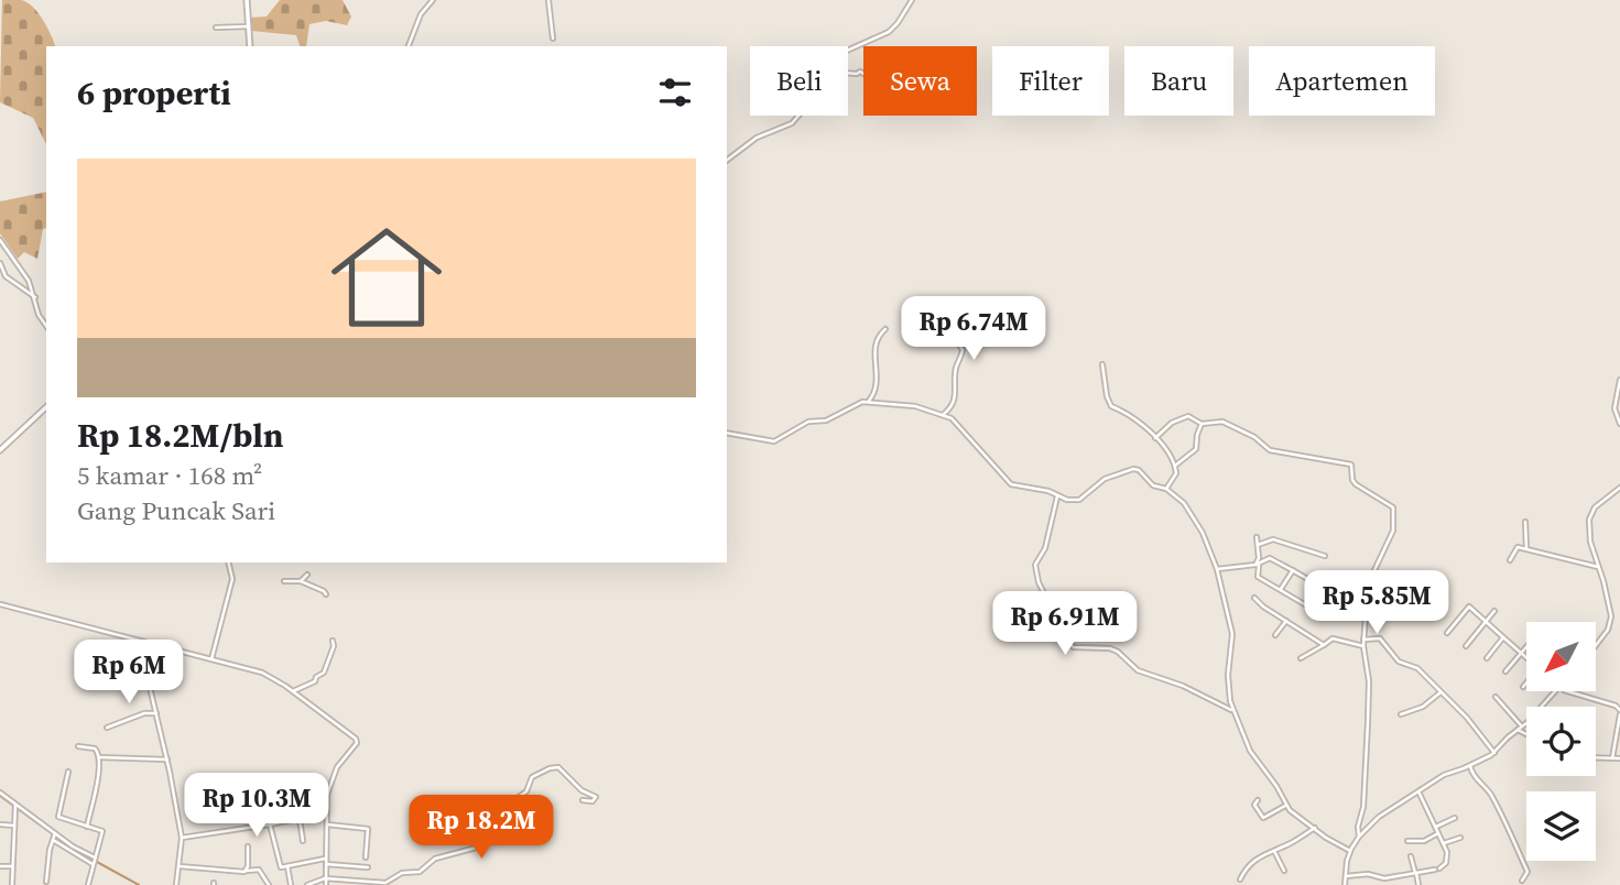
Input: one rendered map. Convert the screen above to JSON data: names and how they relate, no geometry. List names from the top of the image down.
{
  "north": "bottom left",
  "page": {
    "chip": [
      "Beli",
      "Sewa",
      "Filter",
      "Baru",
      "Apartemen"
    ],
    "heading": "6 properti",
    "list": [
      {
        "name": "Rp 18.2M/bln",
        "note": "5 kamar · 168 m² · Gang Puncak Sari"
      }
    ],
    "price": [
      "Rp 6.74M",
      "Rp 5.85M",
      "Rp 6.91M",
      "Rp 6M",
      "Rp 10.3M",
      "Rp 18.2M"
    ]
  }
}
